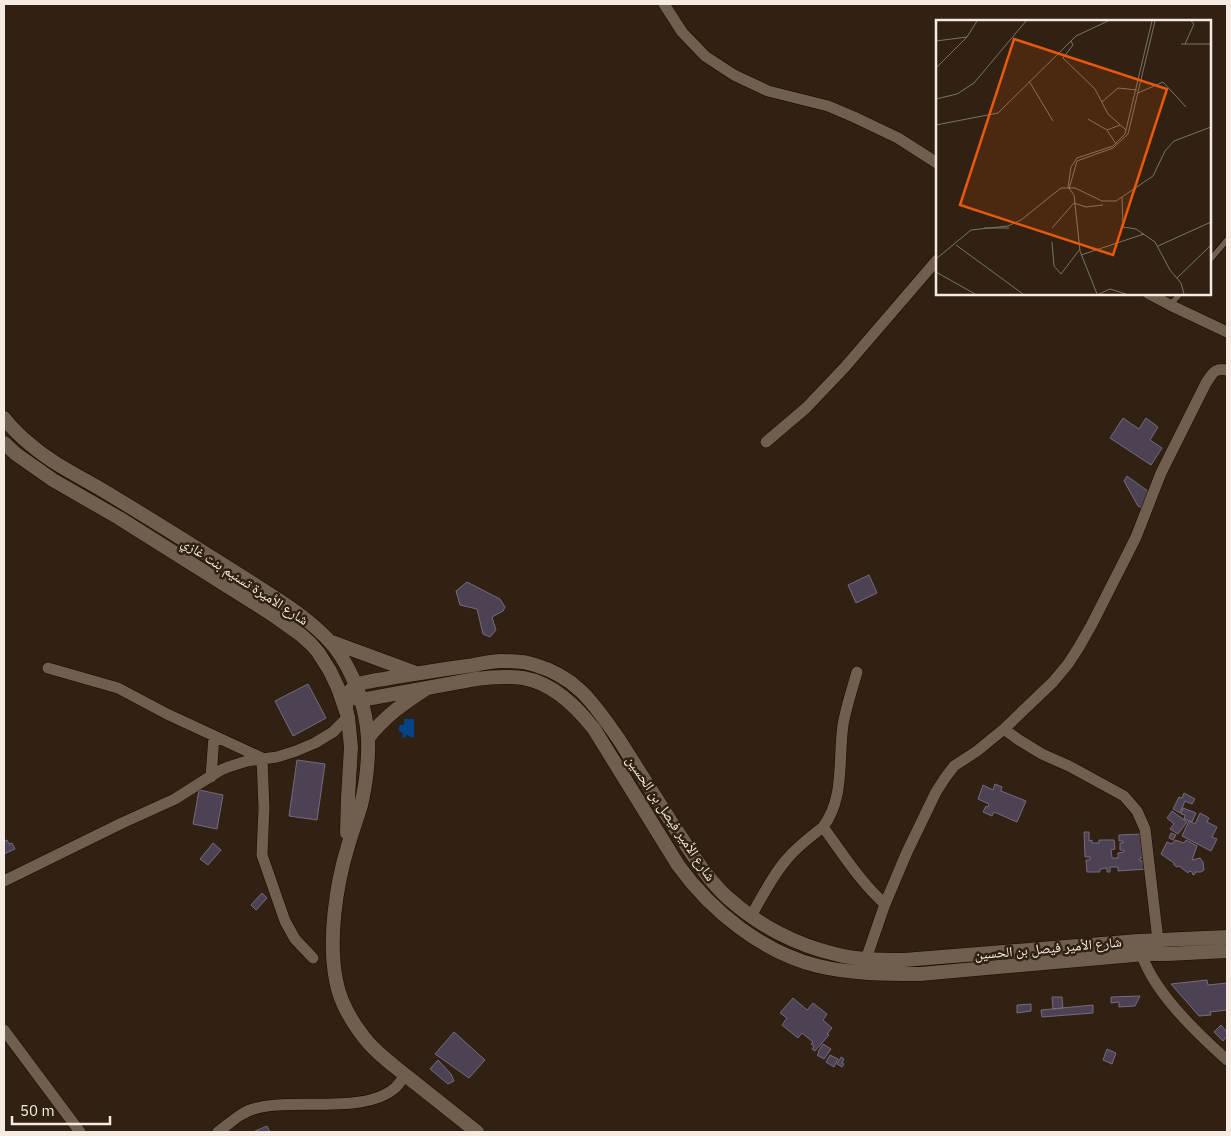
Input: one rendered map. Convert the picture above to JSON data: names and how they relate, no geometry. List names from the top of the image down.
{
  "streets": {
    "street": ["شارع الأميرة تسنيم بنت غازي", "شارع الأمير فيصل بن الحسين"]
  },
  "crossings": [
    ["شارع الأميرة تسنيم بنت غازي", "شارع الأمير فيصل بن الحسين"]
  ],
  "scale_bar": "50 m"
}
